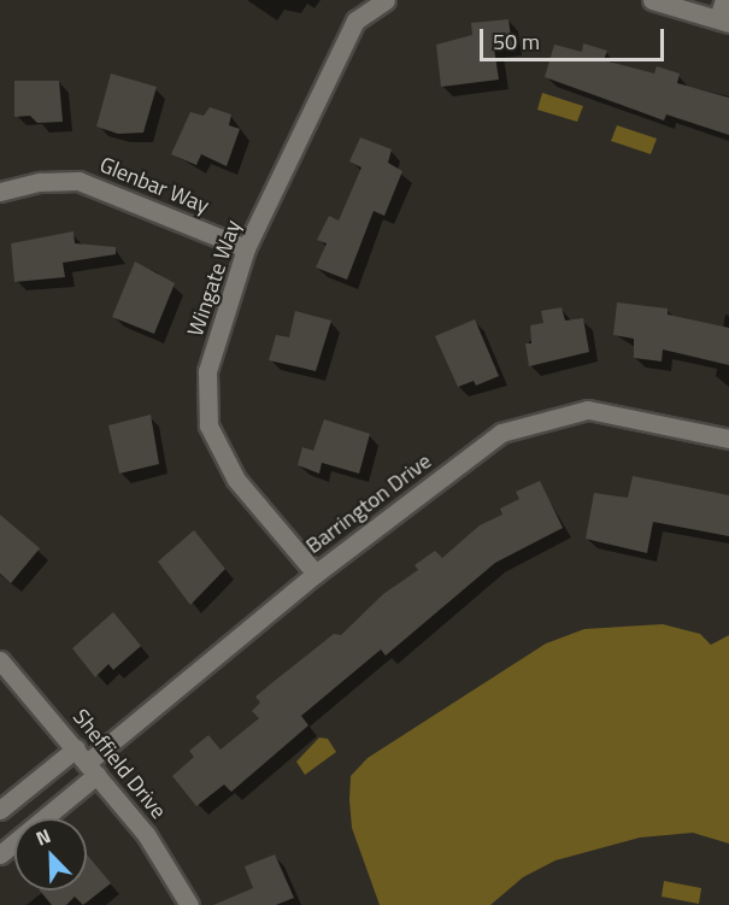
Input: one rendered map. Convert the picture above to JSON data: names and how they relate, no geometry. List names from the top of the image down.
{
  "streets": {
    "street": [
      "Glenbar Way",
      "Wingate Way",
      "Barrington Drive",
      "Sheffield Drive"
    ]
  },
  "crossings": [
    ["Glenbar Way", "Wingate Way"],
    ["Wingate Way", "Barrington Drive"],
    ["Barrington Drive", "Sheffield Drive"]
  ],
  "scale_bar": "50 m",
  "north": "top left"
}
